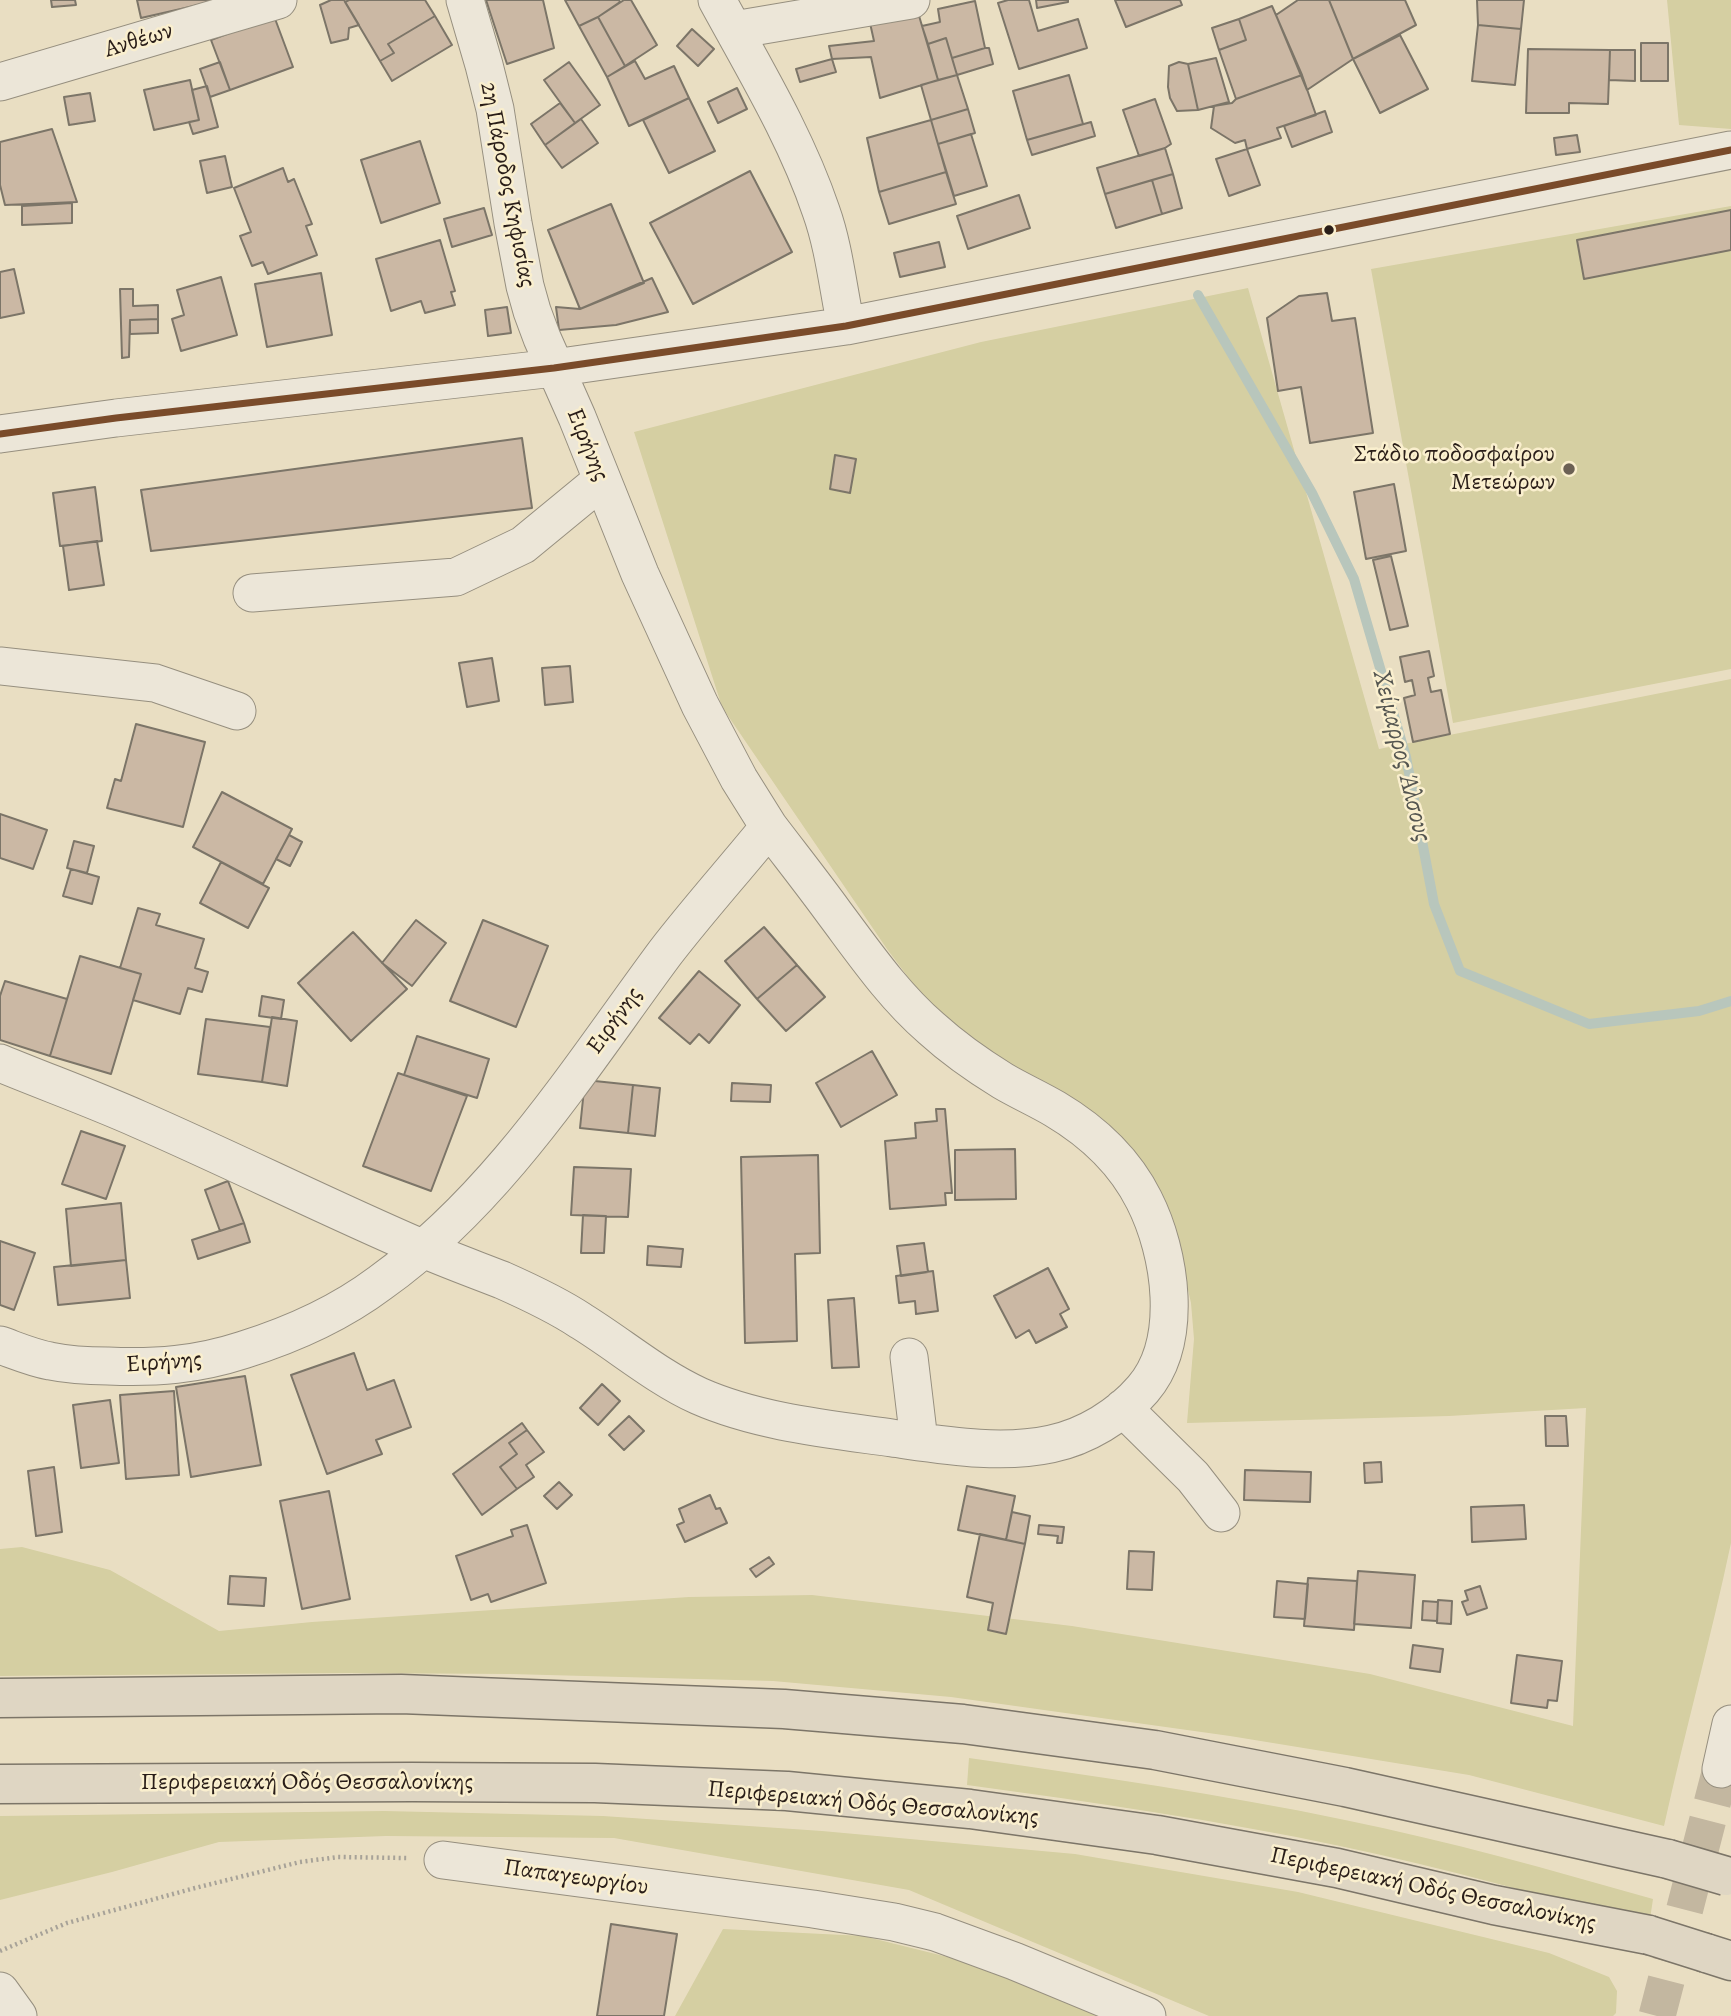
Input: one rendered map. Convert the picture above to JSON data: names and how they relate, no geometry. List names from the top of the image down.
{
  "streets": {
    "highway": ["Περιφερειακή Οδός Θεσσαλονίκης"],
    "street": [
      "Ανθέων",
      "2η Πάροδος Κηφισίας",
      "Ειρήνης",
      "Παπαγεωργίου"
    ]
  },
  "crossings": [
    ["2η Πάροδος Κηφισίας", "Ειρήνης"]
  ],
  "water": ["Χείμαρρος Άλσους"],
  "places": ["Στάδιο ποδοσφαίρου Μετεώρων"]
}
